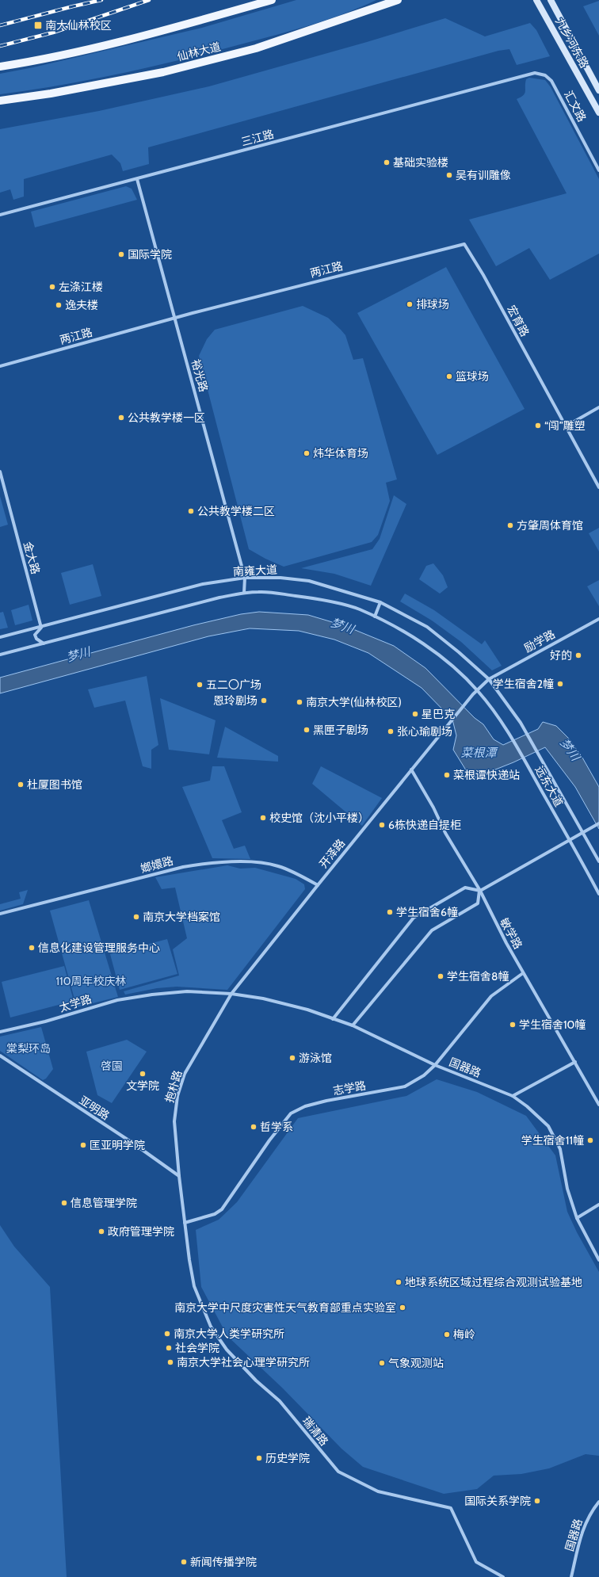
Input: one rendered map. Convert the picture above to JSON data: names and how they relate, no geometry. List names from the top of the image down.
{
  "streets": {
    "main road": ["九乡河东路", "仙林大道"],
    "street": [
      "汇文路",
      "三江路",
      "两江路",
      "宏育路",
      "裕光路",
      "金大路",
      "南雍大道",
      "励学路",
      "远东大道",
      "开泽路",
      "嫏嬛路",
      "敏学路",
      "太学路",
      "国器路",
      "抱朴路",
      "志学路",
      "亚明路",
      "瑞清路"
    ]
  },
  "crossings": [
    ["汇文路", "三江路"],
    ["三江路", "裕光路"],
    ["两江路", "宏育路"],
    ["两江路", "裕光路"],
    ["裕光路", "南雍大道"],
    ["金大路", "南雍大道"],
    ["南雍大道", "励学路"],
    ["南雍大道", "远东大道"],
    ["励学路", "远东大道"],
    ["励学路", "开泽路"],
    ["开泽路", "嫏嬛路"],
    ["开泽路", "敏学路"],
    ["开泽路", "太学路"],
    ["开泽路", "国器路"],
    ["开泽路", "抱朴路"],
    ["敏学路", "志学路"],
    ["太学路", "国器路"],
    ["太学路", "抱朴路"],
    ["国器路", "抱朴路"],
    ["国器路", "志学路"],
    ["抱朴路", "志学路"],
    ["抱朴路", "亚明路"],
    ["抱朴路", "瑞清路"],
    ["志学路", "瑞清路"]
  ],
  "water": ["梦川", "菜根潭"],
  "parks": ["110周年校庆林", "棠梨环岛", "啓園"],
  "places": {
    "transit": ["南大仙林校区"],
    "other": [
      "基础实验楼",
      "吴有训雕像",
      "国际学院",
      "左涤江楼",
      "排球场",
      "逸夫楼",
      "篮球场",
      "公共教学楼一区",
      "“闯”雕塑",
      "炜华体育场",
      "公共教学楼二区",
      "方肇周体育馆",
      "好的",
      "学生宿舍2幢",
      "五二〇广场",
      "恩玲剧场",
      "南京大学(仙林校区)",
      "星巴克",
      "黑匣子剧场",
      "张心瑜剧场",
      "菜根谭快递站",
      "杜厦图书馆",
      "校史馆（沈小平楼）",
      "6栋快递自提柜",
      "学生宿舍6幢",
      "南京大学档案馆",
      "信息化建设管理服务中心",
      "学生宿舍8幢",
      "学生宿舍10幢",
      "游泳馆",
      "文学院",
      "哲学系",
      "学生宿舍11幢",
      "匡亚明学院",
      "信息管理学院",
      "政府管理学院",
      "地球系统区域过程综合观测试验基地",
      "南京大学中尺度灾害性天气教育部重点实验室",
      "南京大学人类学研究所",
      "梅岭",
      "社会学院",
      "南京大学社会心理学研究所",
      "气象观测站",
      "历史学院",
      "国际关系学院",
      "新闻传播学院"
    ]
  }
}
